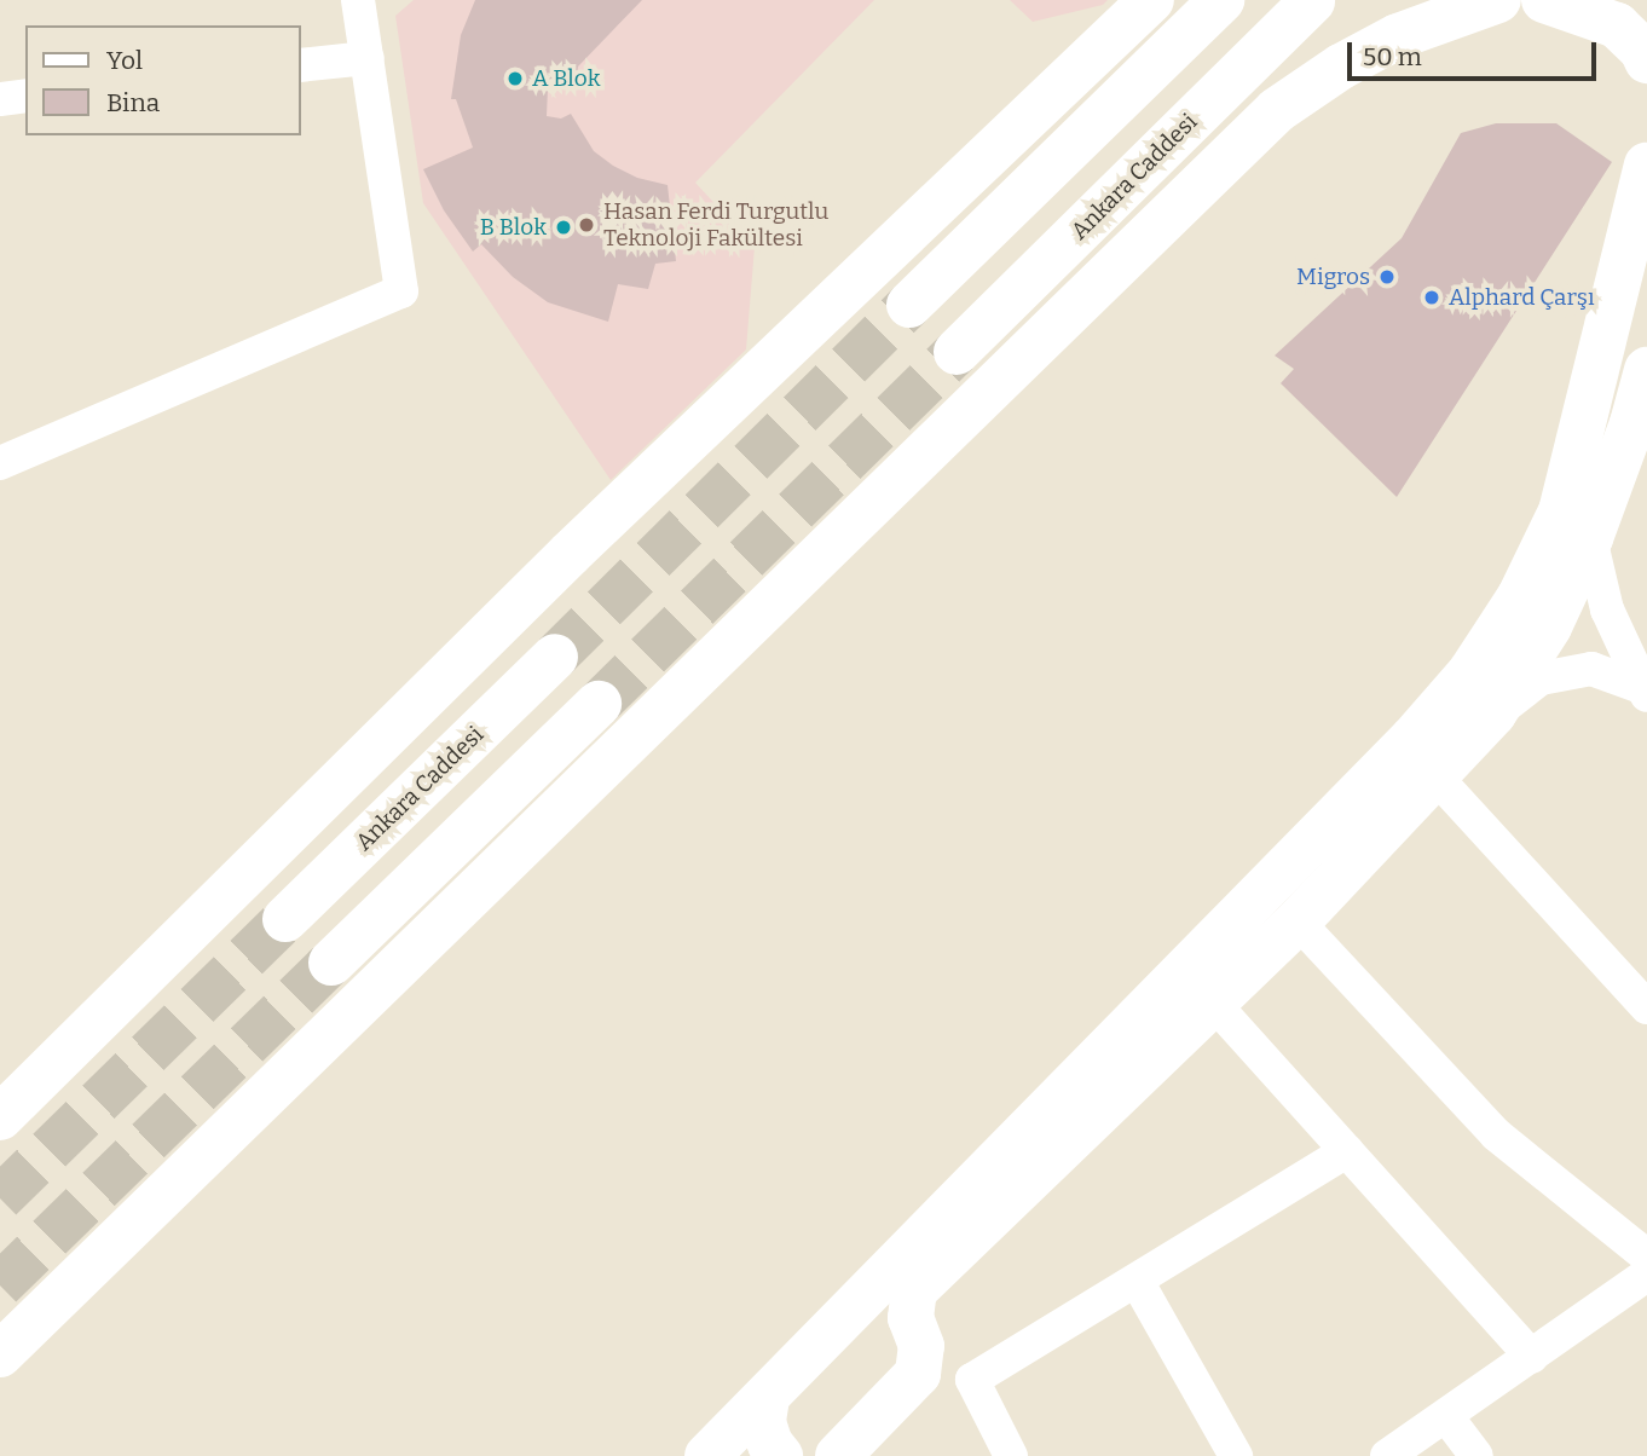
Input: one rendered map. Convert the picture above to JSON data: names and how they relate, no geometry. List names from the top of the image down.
{
  "streets": {
    "main road": ["Ankara Caddesi"]
  },
  "places": [
    "A Blok",
    "Hasan Ferdi Turgutlu Teknoloji Fakültesi",
    "B Blok",
    "Migros",
    "Alphard Çarşı"
  ],
  "legend": ["Yol", "Bina"],
  "scale_bar": "50 m"
}
